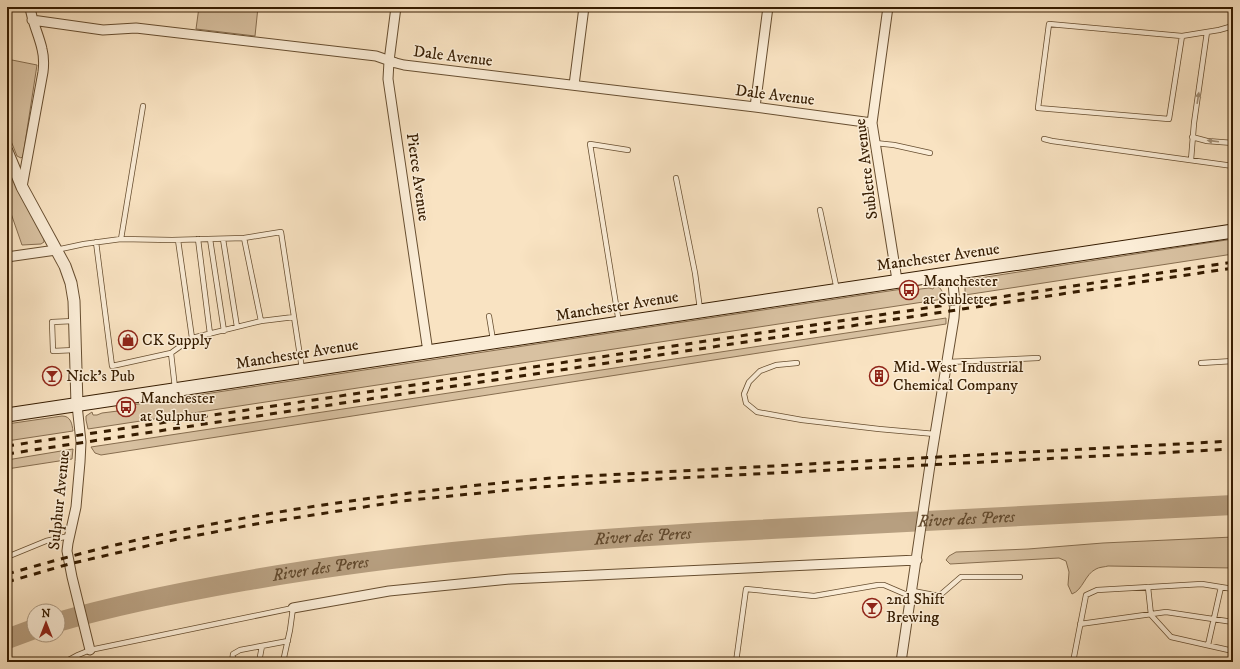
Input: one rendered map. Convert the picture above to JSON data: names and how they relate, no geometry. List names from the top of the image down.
{
  "streets": {
    "main road": ["Manchester Avenue"],
    "street": [
      "Dale Avenue",
      "Sublette Avenue",
      "Pierce Avenue",
      "Sulphur Avenue"
    ]
  },
  "crossings": [
    ["Dale Avenue", "Sublette Avenue"],
    ["Dale Avenue", "Pierce Avenue"],
    ["Sublette Avenue", "Manchester Avenue"],
    ["Pierce Avenue", "Manchester Avenue"],
    ["Manchester Avenue", "Sulphur Avenue"]
  ],
  "water": ["River des Peres"],
  "places": {
    "bus stop": ["Manchester at Sublette", "Manchester at Sulphur"],
    "shop": ["CK Supply"],
    "bar": ["Nick's Pub", "2nd Shift Brewing"],
    "building": ["Mid-West Industrial Chemical Company"]
  },
  "north": "top"
}
